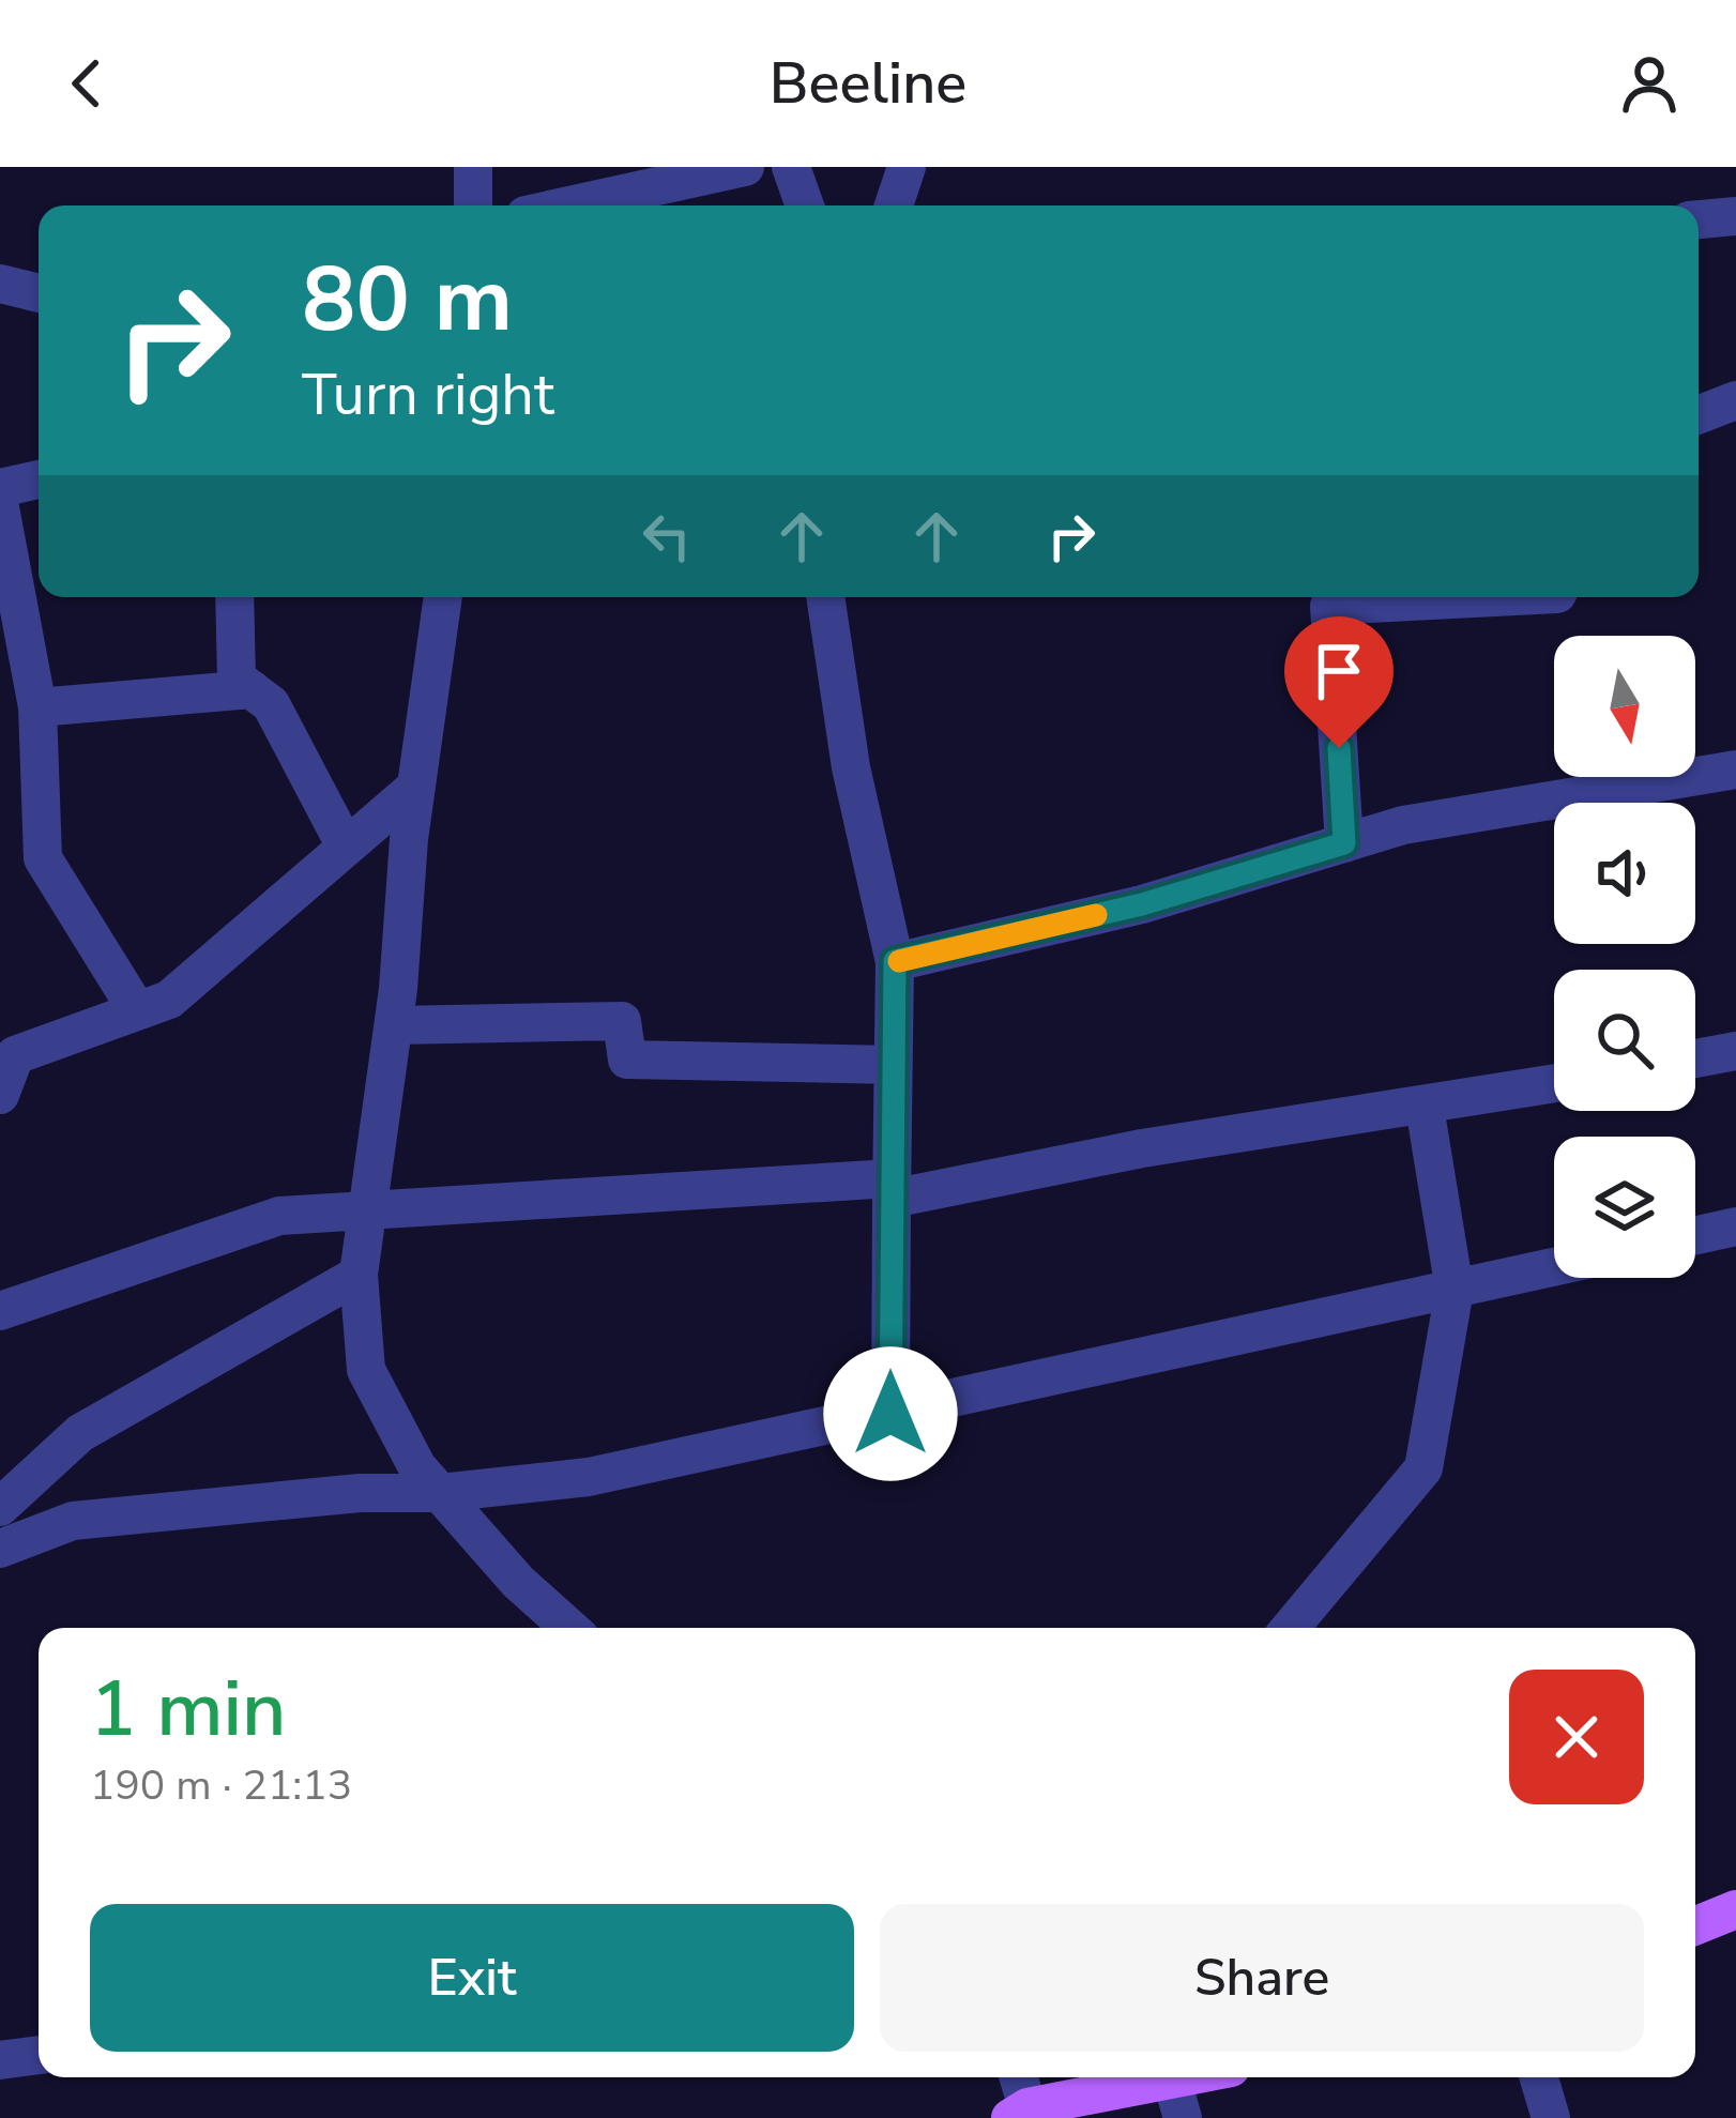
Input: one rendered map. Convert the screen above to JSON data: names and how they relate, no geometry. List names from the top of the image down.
{
  "north": "bottom",
  "page": {
    "header": "Beeline",
    "turn": ["80 m", "Turn right"],
    "heading": ["1 min", "190 m · 21:13"],
    "buttons": ["Exit", "Share"]
  }
}
